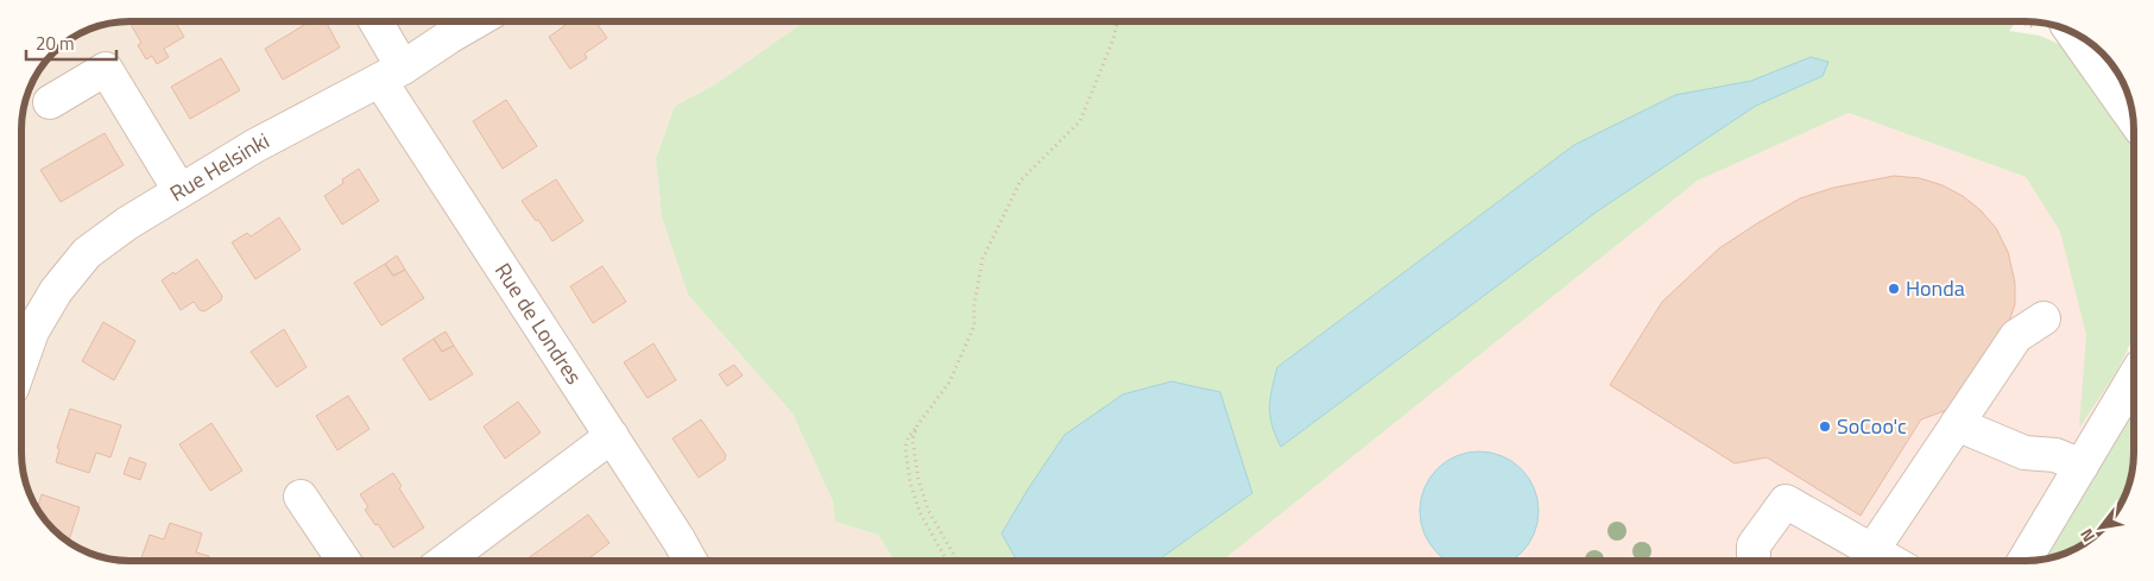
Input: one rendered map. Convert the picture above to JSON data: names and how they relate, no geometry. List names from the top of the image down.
{
  "streets": {
    "street": ["Rue Helsinki", "Rue de Londres"]
  },
  "crossings": [
    ["Rue Helsinki", "Rue de Londres"]
  ],
  "places": ["Honda", "SoCoo'c"],
  "scale_bar": "20 m",
  "north": "bottom left"
}
